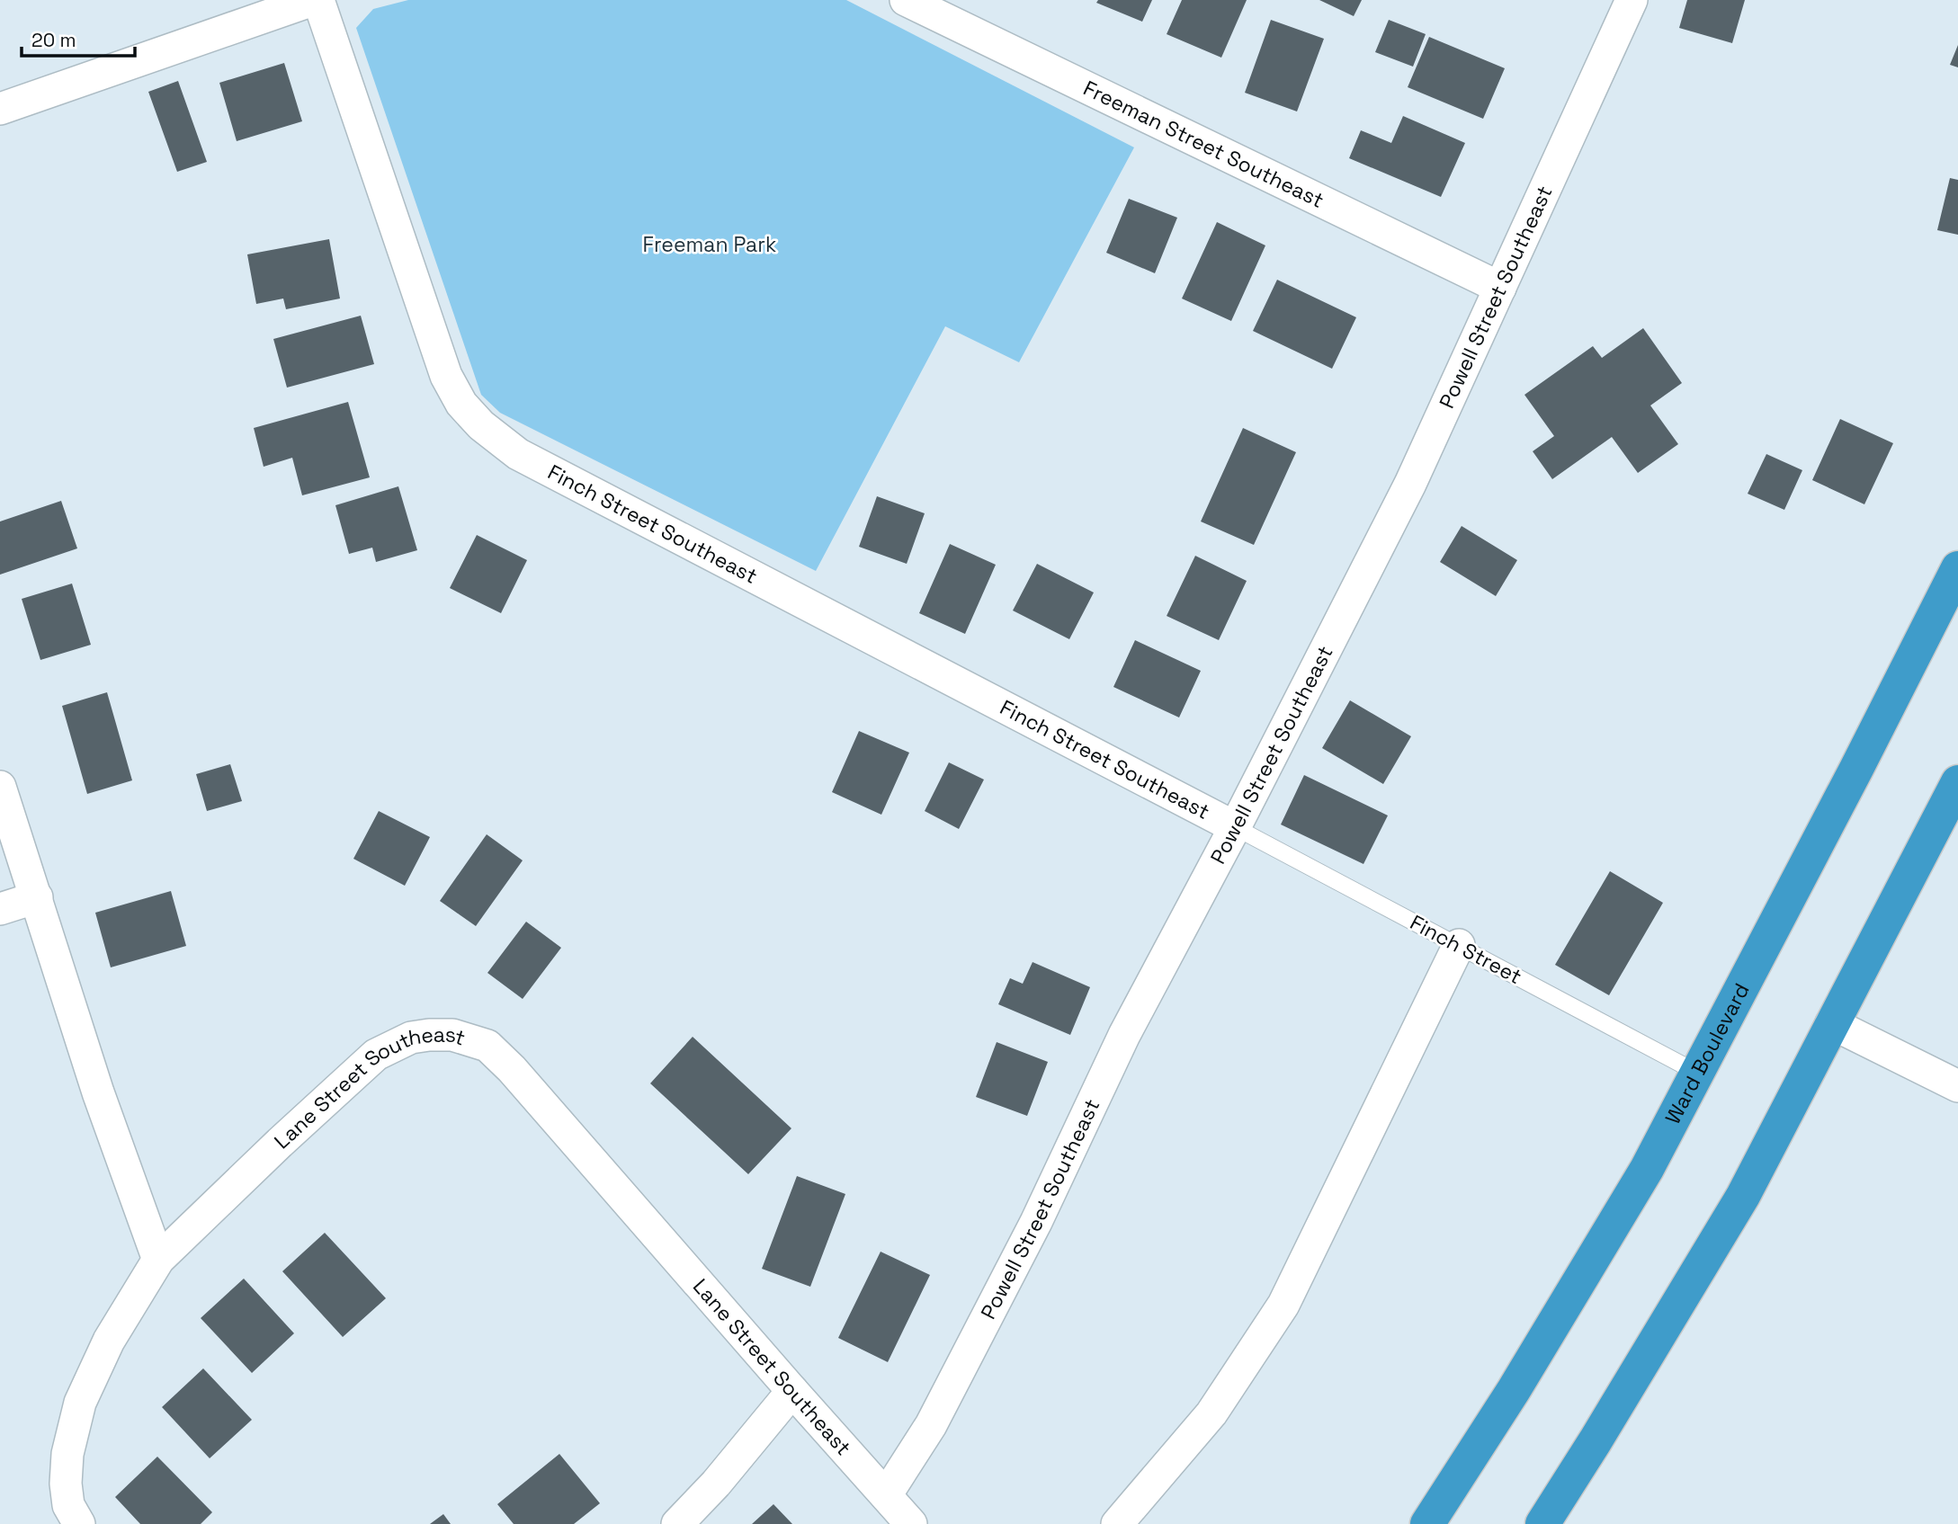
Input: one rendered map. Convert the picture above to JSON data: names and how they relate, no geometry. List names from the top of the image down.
{
  "streets": {
    "highway": ["Ward Boulevard"],
    "street": [
      "Freeman Street Southeast",
      "Powell Street Southeast",
      "Finch Street Southeast",
      "Lane Street Southeast"
    ],
    "lane": ["Finch Street"]
  },
  "crossings": [
    ["Freeman Street Southeast", "Powell Street Southeast"],
    ["Powell Street Southeast", "Finch Street Southeast"],
    ["Powell Street Southeast", "Finch Street"],
    ["Powell Street Southeast", "Lane Street Southeast"],
    ["Finch Street Southeast", "Finch Street"],
    ["Finch Street", "Ward Boulevard"]
  ],
  "parks": ["Freeman Park"],
  "scale_bar": "20 m"
}
